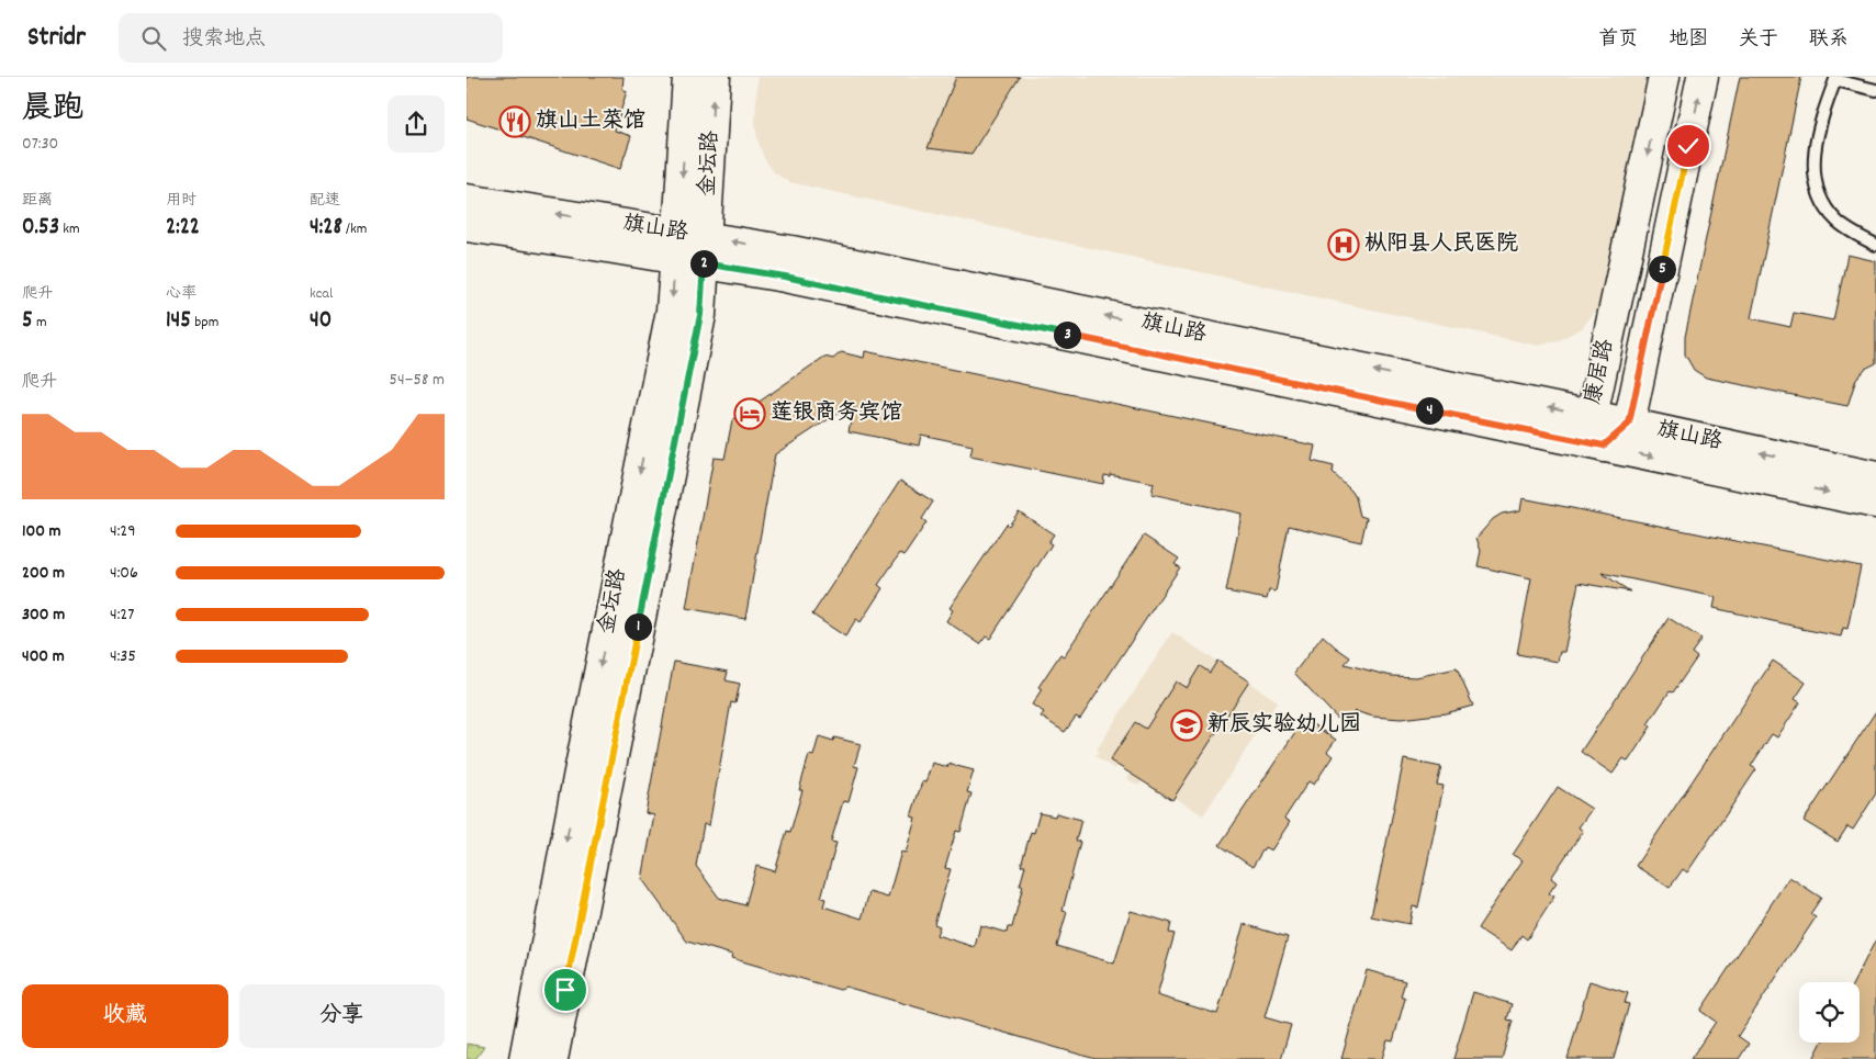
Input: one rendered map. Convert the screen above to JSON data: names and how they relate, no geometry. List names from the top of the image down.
{
  "streets": {
    "main road": ["金坛路", "旗山路", "康居路"]
  },
  "crossings": [
    ["金坛路", "旗山路"],
    ["旗山路", "康居路"]
  ],
  "places": {
    "restaurant": ["旗山土菜馆"],
    "hospital": ["枞阳县人民医院"],
    "hotel": ["莲银商务宾馆"],
    "school or university": ["新辰实验幼儿园"]
  },
  "page": {
    "header": "Stridr",
    "search": "搜索地点",
    "nav": [
      "首页",
      "地图",
      "关于",
      "联系"
    ],
    "heading": ["晨跑", "07:30"],
    "stats": [
      ["距离", "0.53 km"],
      ["用时", "2:22"],
      ["配速", "4:28 /km"],
      ["爬升", "5 m"],
      ["心率", "145 bpm"],
      ["kcal", "40"]
    ],
    "pins": [
      "2",
      "5",
      "3",
      "4",
      "1"
    ],
    "chart": ["爬升", "54–58 m"],
    "list": [
      {
        "name": "100 m",
        "note": "4:29"
      },
      {
        "name": "200 m",
        "note": "4:06"
      },
      {
        "name": "300 m",
        "note": "4:27"
      },
      {
        "name": "400 m",
        "note": "4:35"
      }
    ],
    "buttons": ["收藏", "分享"]
  }
}
